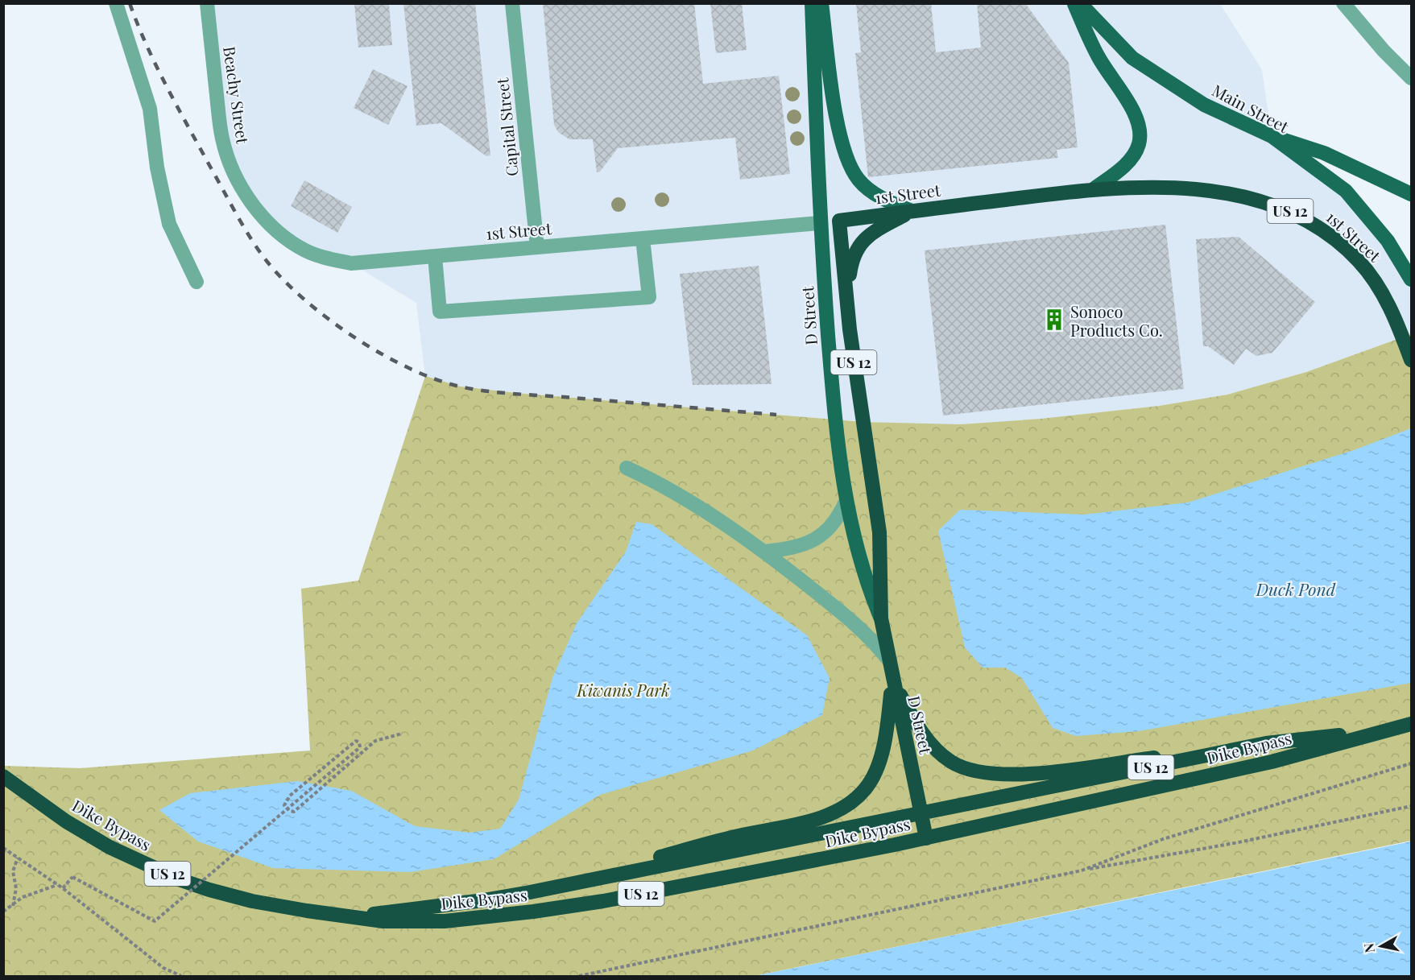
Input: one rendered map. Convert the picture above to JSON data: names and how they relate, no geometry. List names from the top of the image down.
{
  "streets": {
    "highway": [
      "1st Street",
      "US 12",
      "D Street",
      "Dike Bypass"
    ],
    "main road": ["Main Street"],
    "street": ["Beachy Street", "Capital Street"]
  },
  "crossings": [
    ["Beachy Street", "1st Street"],
    ["Capital Street", "1st Street"],
    ["1st Street", "D Street"],
    ["D Street", "Dike Bypass"]
  ],
  "water": ["Duck Pond"],
  "parks": ["Kiwanis Park"],
  "places": {
    "building": ["Sonoco Products Co."]
  },
  "north": "left"
}
